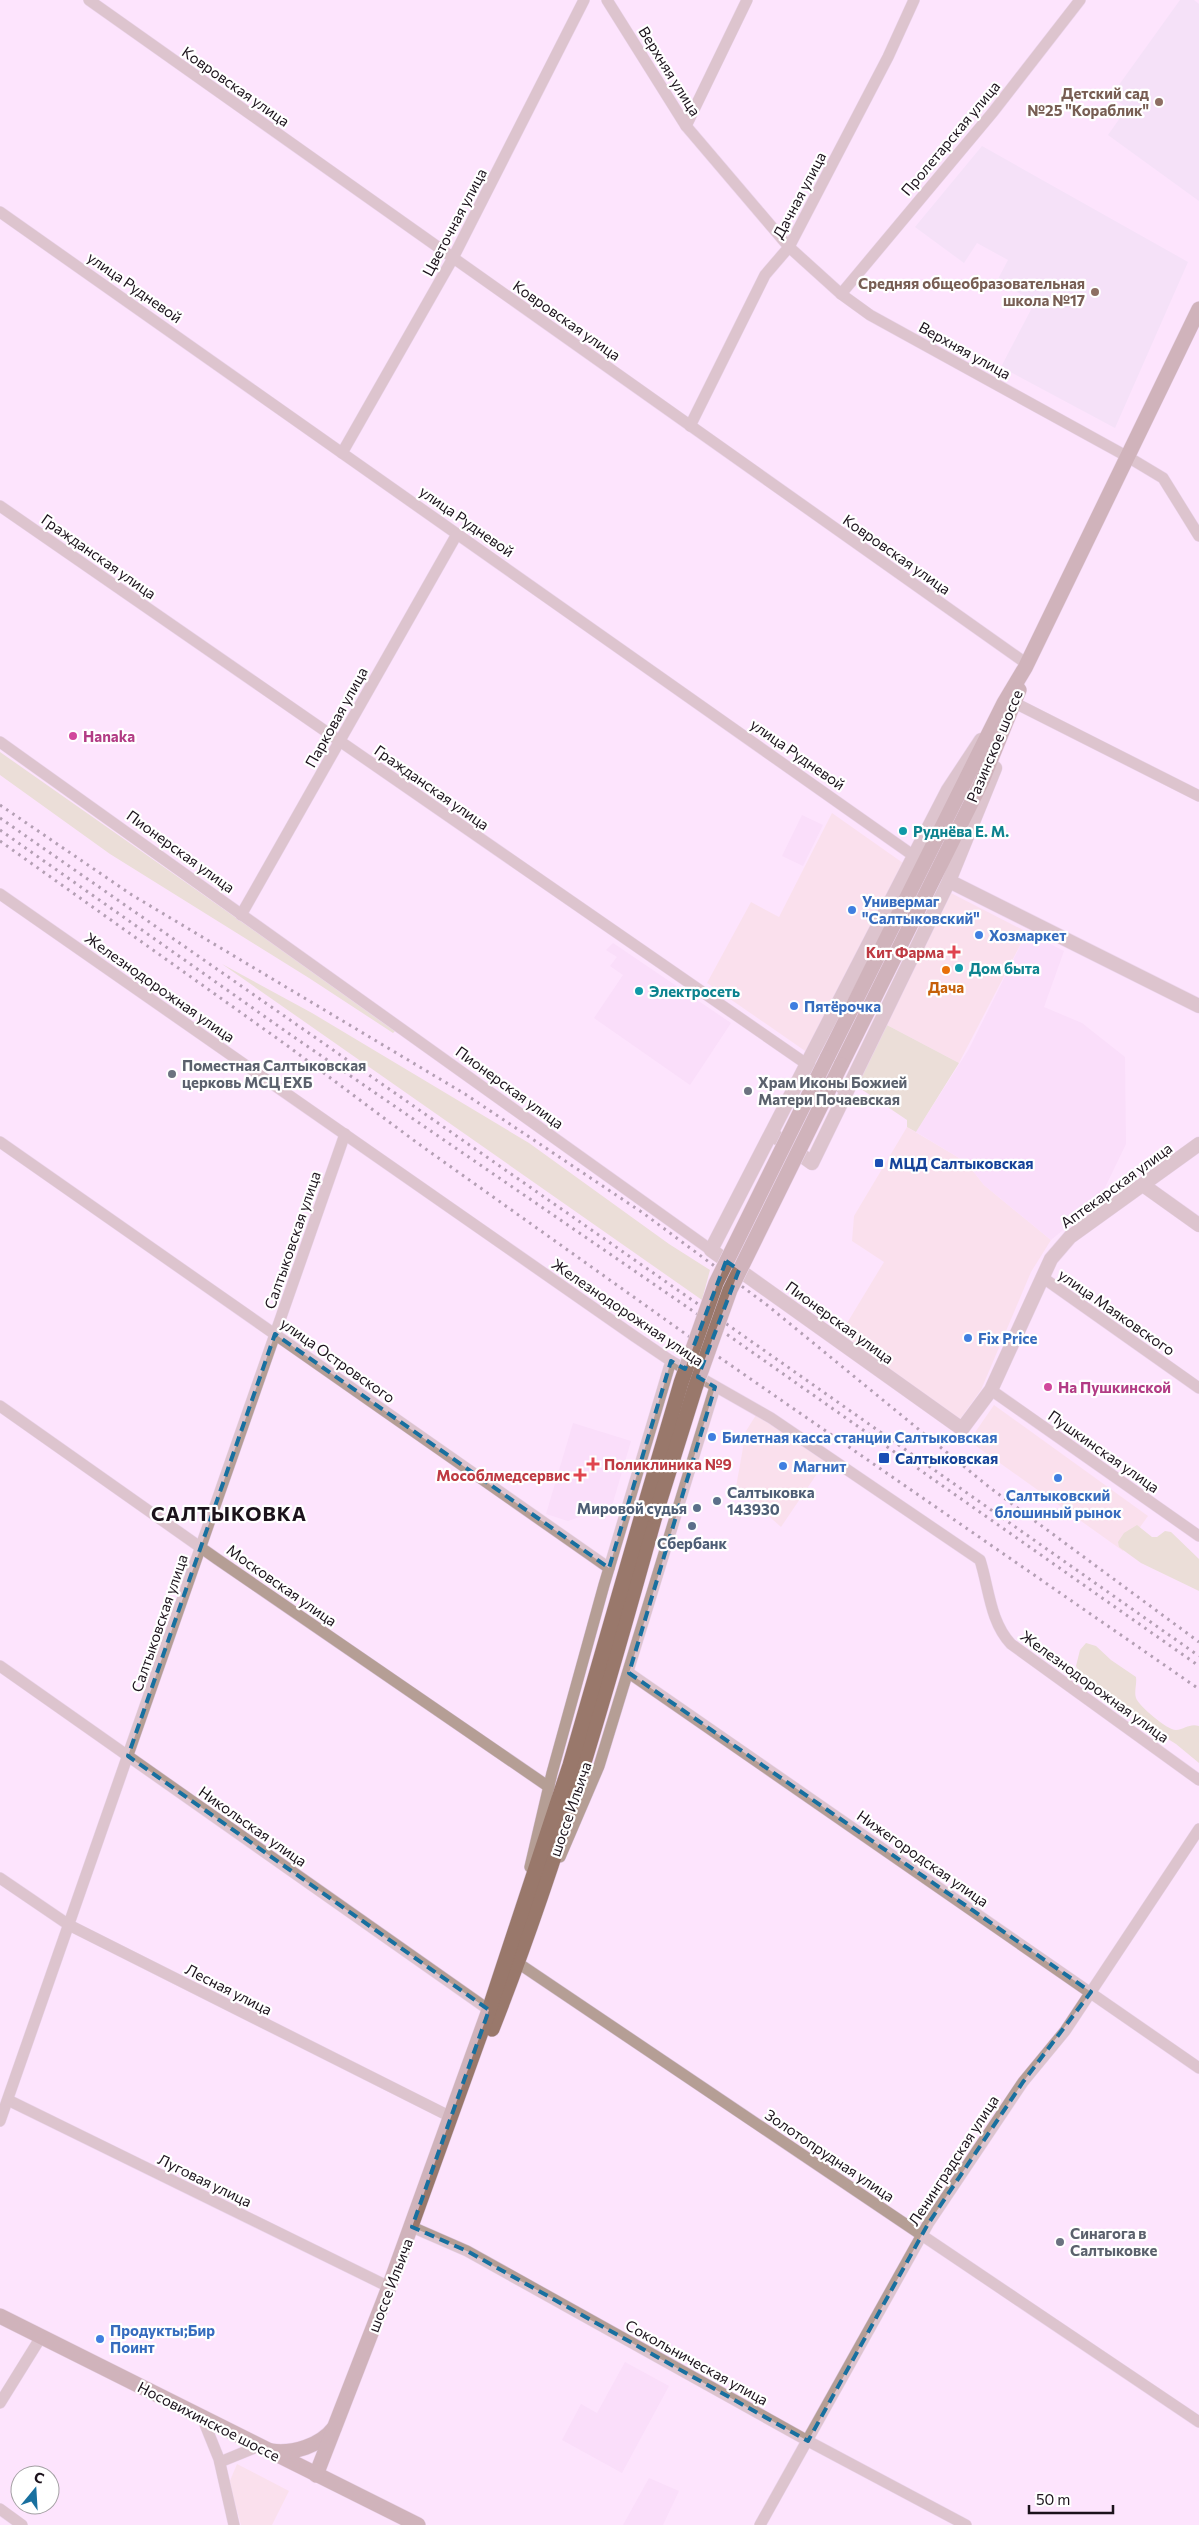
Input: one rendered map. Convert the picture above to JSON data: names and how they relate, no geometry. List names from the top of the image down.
{
  "streets": {
    "main road": ["Разинское шоссе", "шоссе Ильича", "Носовихинское шоссе"],
    "street": [
      "Верхняя улица",
      "Ковровская улица",
      "Пролетарская улица",
      "Дачная улица",
      "Цветочная улица",
      "улица Рудневой",
      "Гражданская улица",
      "Парковая улица",
      "Пионерская улица",
      "Железнодорожная улица",
      "Аптекарская улица",
      "Салтыковская улица",
      "улица Маяковского",
      "улица Островского",
      "Пушкинская улица",
      "Московская улица",
      "Никольская улица",
      "Нижегородская улица",
      "Лесная улица",
      "Золотопрудная улица",
      "Ленинградская улица",
      "Луговая улица",
      "Сокольническая улица"
    ]
  },
  "crossings": [
    ["Верхняя улица", "Пролетарская улица"],
    ["Верхняя улица", "Дачная улица"],
    ["Верхняя улица", "Разинское шоссе"],
    ["Ковровская улица", "Дачная улица"],
    ["Ковровская улица", "Цветочная улица"],
    ["Ковровская улица", "Разинское шоссе"],
    ["Цветочная улица", "улица Рудневой"],
    ["улица Рудневой", "Парковая улица"],
    ["Гражданская улица", "Парковая улица"],
    ["Парковая улица", "Пионерская улица"],
    ["Разинское шоссе", "шоссе Ильича"],
    ["Пионерская улица", "Аптекарская улица"],
    ["Пионерская улица", "Пушкинская улица"],
    ["Железнодорожная улица", "Салтыковская улица"],
    ["Аптекарская улица", "улица Маяковского"],
    ["Аптекарская улица", "Пушкинская улица"],
    ["Салтыковская улица", "улица Островского"],
    ["Салтыковская улица", "Московская улица"],
    ["Салтыковская улица", "Никольская улица"],
    ["Салтыковская улица", "Лесная улица"],
    ["Салтыковская улица", "Луговая улица"],
    ["шоссе Ильича", "Никольская улица"],
    ["шоссе Ильича", "Лесная улица"],
    ["шоссе Ильича", "Золотопрудная улица"],
    ["шоссе Ильича", "Луговая улица"],
    ["шоссе Ильича", "Сокольническая улица"],
    ["шоссе Ильича", "Носовихинское шоссе"],
    ["Нижегородская улица", "Ленинградская улица"],
    ["Золотопрудная улица", "Ленинградская улица"],
    ["Ленинградская улица", "Сокольническая улица"]
  ],
  "districts": ["САЛТЫКОВКА"],
  "places": {
    "other": [
      "Детский сад №25 \"Кораблик\"",
      "Средняя общеобразовательная школа №17",
      "Hanaka",
      "Руднёва Е. М.",
      "Универмаг \"Салтыковский\"",
      "Хозмаркет",
      "Дом быта",
      "Дача",
      "Электросеть",
      "Пятёрочка",
      "Поместная Салтыковская церковь МСЦ ЕХБ",
      "Храм Иконы Божией Матери Почаевская",
      "Fix Price",
      "На Пушкинской",
      "Билетная касса станции Салтыковская",
      "Магнит",
      "Салтыковский блошиный рынок",
      "Салтыковка 143930",
      "Мировой судья",
      "Сбербанк",
      "Синагога в Салтыковке",
      "Продукты;Бир Поинт"
    ],
    "health": ["Кит Фарма", "Поликлиника №9", "Мособлмедсервис"],
    "transit": ["МЦД Салтыковская", "Салтыковская"]
  },
  "scale_bar": "50 m",
  "north": "top"
}
